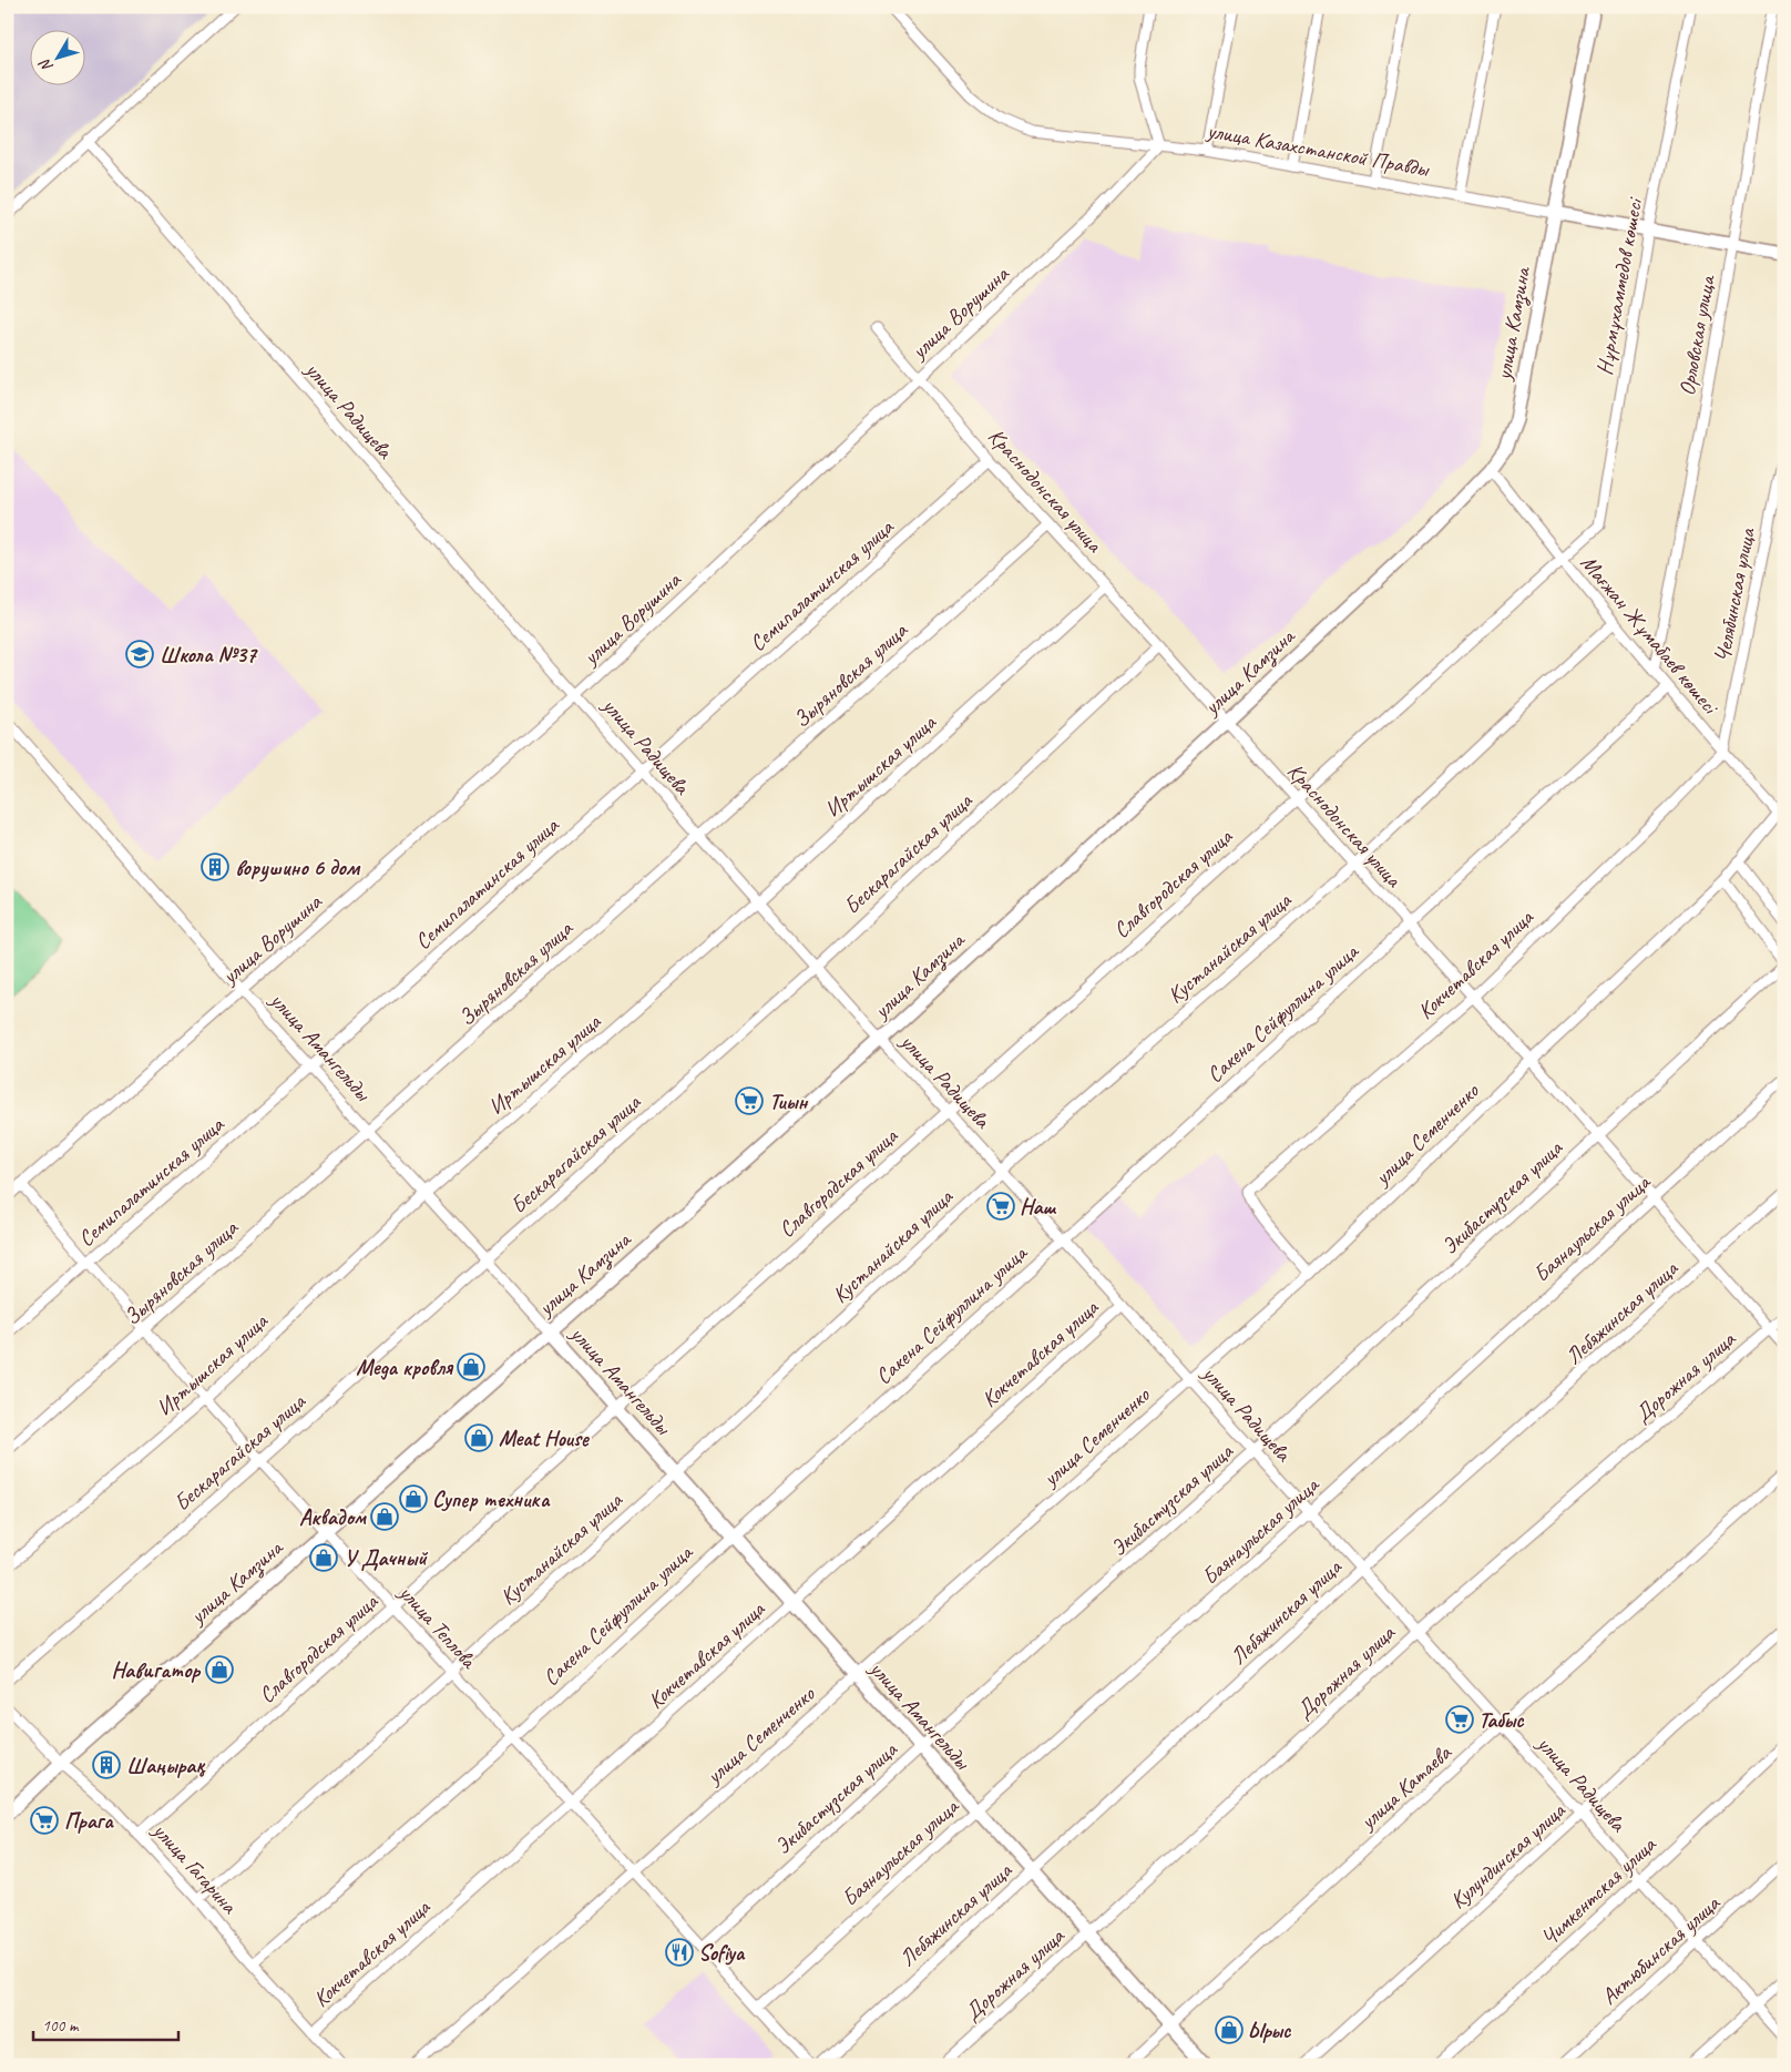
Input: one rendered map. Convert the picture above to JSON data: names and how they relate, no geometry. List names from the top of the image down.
{
  "streets": {
    "main road": ["улица Казахстанской Правды", "улица Камзина", "улица Амангельды"],
    "street": [
      "Нұрмұхаммедов көшесі",
      "улица Ворушина",
      "Орловская улица",
      "улица Радищева",
      "Краснодонская улица",
      "Семипалатинская улица",
      "Челябинская улица",
      "Мағжан Жұмабаев көшесі",
      "Зыряновская улица",
      "Иртышская улица",
      "Бескарагайская улица",
      "Славгородская улица",
      "Кустанайская улица",
      "Кокчетавская улица",
      "Сакена Сейфуллина улица",
      "улица Семенченко",
      "Экибастузская улица",
      "Баянаульская улица",
      "Лебяжинская улица",
      "Дорожная улица",
      "улица Теплова",
      "улица Катаева",
      "Кулундинская улица",
      "улица Гагарина",
      "Чимкентская улица",
      "Актюбинская улица"
    ]
  },
  "crossings": [
    ["улица Казахстанской Правды", "Нұрмұхаммедов көшесі"],
    ["улица Казахстанской Правды", "улица Ворушина"],
    ["улица Казахстанской Правды", "улица Камзина"],
    ["улица Казахстанской Правды", "Орловская улица"],
    ["Нұрмұхаммедов көшесі", "Мағжан Жұмабаев көшесі"],
    ["Нұрмұхаммедов көшесі", "Славгородская улица"],
    ["улица Ворушина", "улица Радищева"],
    ["улица Ворушина", "Краснодонская улица"],
    ["улица Ворушина", "улица Амангельды"],
    ["улица Ворушина", "улица Теплова"],
    ["улица Камзина", "улица Радищева"],
    ["улица Камзина", "Краснодонская улица"],
    ["улица Камзина", "Мағжан Жұмабаев көшесі"],
    ["улица Камзина", "улица Амангельды"],
    ["улица Камзина", "улица Теплова"],
    ["улица Камзина", "улица Гагарина"],
    ["Орловская улица", "Мағжан Жұмабаев көшесі"],
    ["улица Радищева", "Семипалатинская улица"],
    ["улица Радищева", "Зыряновская улица"],
    ["улица Радищева", "Иртышская улица"],
    ["улица Радищева", "Бескарагайская улица"],
    ["улица Радищева", "Славгородская улица"],
    ["улица Радищева", "Кустанайская улица"],
    ["улица Радищева", "Кокчетавская улица"],
    ["улица Радищева", "Сакена Сейфуллина улица"],
    ["улица Радищева", "улица Семенченко"],
    ["улица Радищева", "Экибастузская улица"],
    ["улица Радищева", "Баянаульская улица"],
    ["улица Радищева", "Лебяжинская улица"],
    ["улица Радищева", "Дорожная улица"],
    ["улица Радищева", "улица Катаева"],
    ["улица Радищева", "Кулундинская улица"],
    ["улица Радищева", "Чимкентская улица"],
    ["улица Радищева", "Актюбинская улица"],
    ["Краснодонская улица", "Семипалатинская улица"],
    ["Краснодонская улица", "Зыряновская улица"],
    ["Краснодонская улица", "Иртышская улица"],
    ["Краснодонская улица", "Бескарагайская улица"],
    ["Краснодонская улица", "Славгородская улица"],
    ["Краснодонская улица", "Кустанайская улица"],
    ["Краснодонская улица", "Кокчетавская улица"],
    ["Краснодонская улица", "Сакена Сейфуллина улица"],
    ["Краснодонская улица", "улица Семенченко"],
    ["Краснодонская улица", "Экибастузская улица"],
    ["Краснодонская улица", "Баянаульская улица"],
    ["Краснодонская улица", "Лебяжинская улица"],
    ["Краснодонская улица", "Дорожная улица"],
    ["Семипалатинская улица", "улица Амангельды"],
    ["Семипалатинская улица", "улица Теплова"],
    ["Челябинская улица", "Мағжан Жұмабаев көшесі"],
    ["Челябинская улица", "Кокчетавская улица"],
    ["Мағжан Жұмабаев көшесі", "Славгородская улица"],
    ["Мағжан Жұмабаев көшесі", "Кустанайская улица"],
    ["Мағжан Жұмабаев көшесі", "Кокчетавская улица"],
    ["Мағжан Жұмабаев көшесі", "Сакена Сейфуллина улица"],
    ["Мағжан Жұмабаев көшесі", "улица Семенченко"],
    ["Зыряновская улица", "улица Амангельды"],
    ["Зыряновская улица", "улица Теплова"],
    ["Иртышская улица", "улица Амангельды"],
    ["Иртышская улица", "улица Теплова"],
    ["Бескарагайская улица", "улица Амангельды"],
    ["Бескарагайская улица", "улица Теплова"],
    ["Славгородская улица", "улица Амангельды"],
    ["Славгородская улица", "улица Теплова"],
    ["Славгородская улица", "улица Гагарина"],
    ["Кустанайская улица", "улица Амангельды"],
    ["Кустанайская улица", "улица Теплова"],
    ["Кустанайская улица", "улица Гагарина"],
    ["Кокчетавская улица", "улица Амангельды"],
    ["Кокчетавская улица", "улица Семенченко"],
    ["Кокчетавская улица", "улица Теплова"],
    ["Кокчетавская улица", "улица Гагарина"],
    ["Сакена Сейфуллина улица", "улица Амангельды"],
    ["Сакена Сейфуллина улица", "улица Теплова"],
    ["Сакена Сейфуллина улица", "улица Гагарина"],
    ["улица Амангельды", "улица Семенченко"],
    ["улица Амангельды", "Экибастузская улица"],
    ["улица Амангельды", "Баянаульская улица"],
    ["улица Амангельды", "Лебяжинская улица"],
    ["улица Амангельды", "Дорожная улица"],
    ["улица Амангельды", "улица Катаева"],
    ["улица Семенченко", "улица Теплова"],
    ["Экибастузская улица", "улица Теплова"],
    ["Баянаульская улица", "улица Теплова"]
  ],
  "places": {
    "school or university": ["Школа №37"],
    "building": ["ворушино 6 дом", "Шаңырақ"],
    "supermarket": [
      "Тиын",
      "Наш",
      "Табыс",
      "Прага"
    ],
    "shop": [
      "Mega кровля",
      "Meat House",
      "Супер техника",
      "Аквадом",
      "У Дачный",
      "Навигатор",
      "Ырыс"
    ],
    "restaurant": ["Sofiya"]
  },
  "scale_bar": "100 m",
  "north": "bottom left"
}
